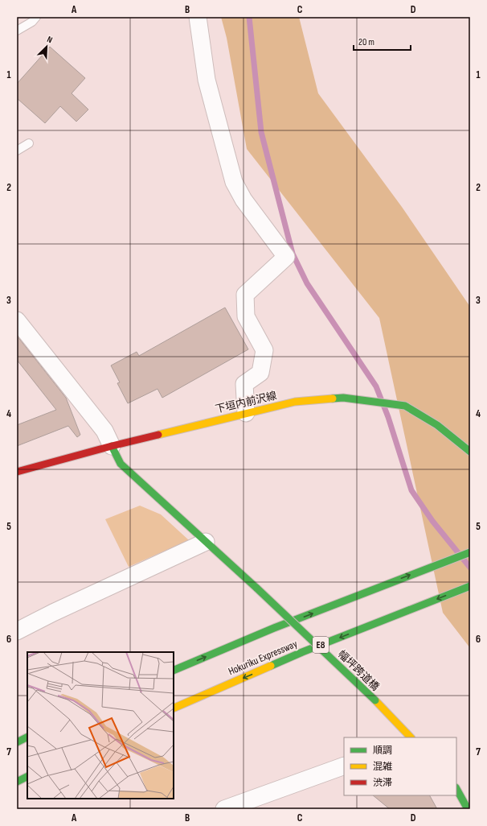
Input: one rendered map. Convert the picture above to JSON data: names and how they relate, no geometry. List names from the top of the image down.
{
  "streets": {
    "main road": [
      "下垣内前沢線",
      "E8",
      "Hokuriku Expressway",
      "幅坪跨道橋"
    ]
  },
  "crossings": [
    ["下垣内前沢線", "幅坪跨道橋"]
  ],
  "legend": ["順調", "混雑", "渋滞"],
  "scale_bar": "20 m",
  "north": "top right",
  "grid": {
    "columns": [
      "A",
      "B",
      "C",
      "D"
    ],
    "rows": [
      "1",
      "2",
      "3",
      "4",
      "5",
      "6",
      "7"
    ]
  }
}
